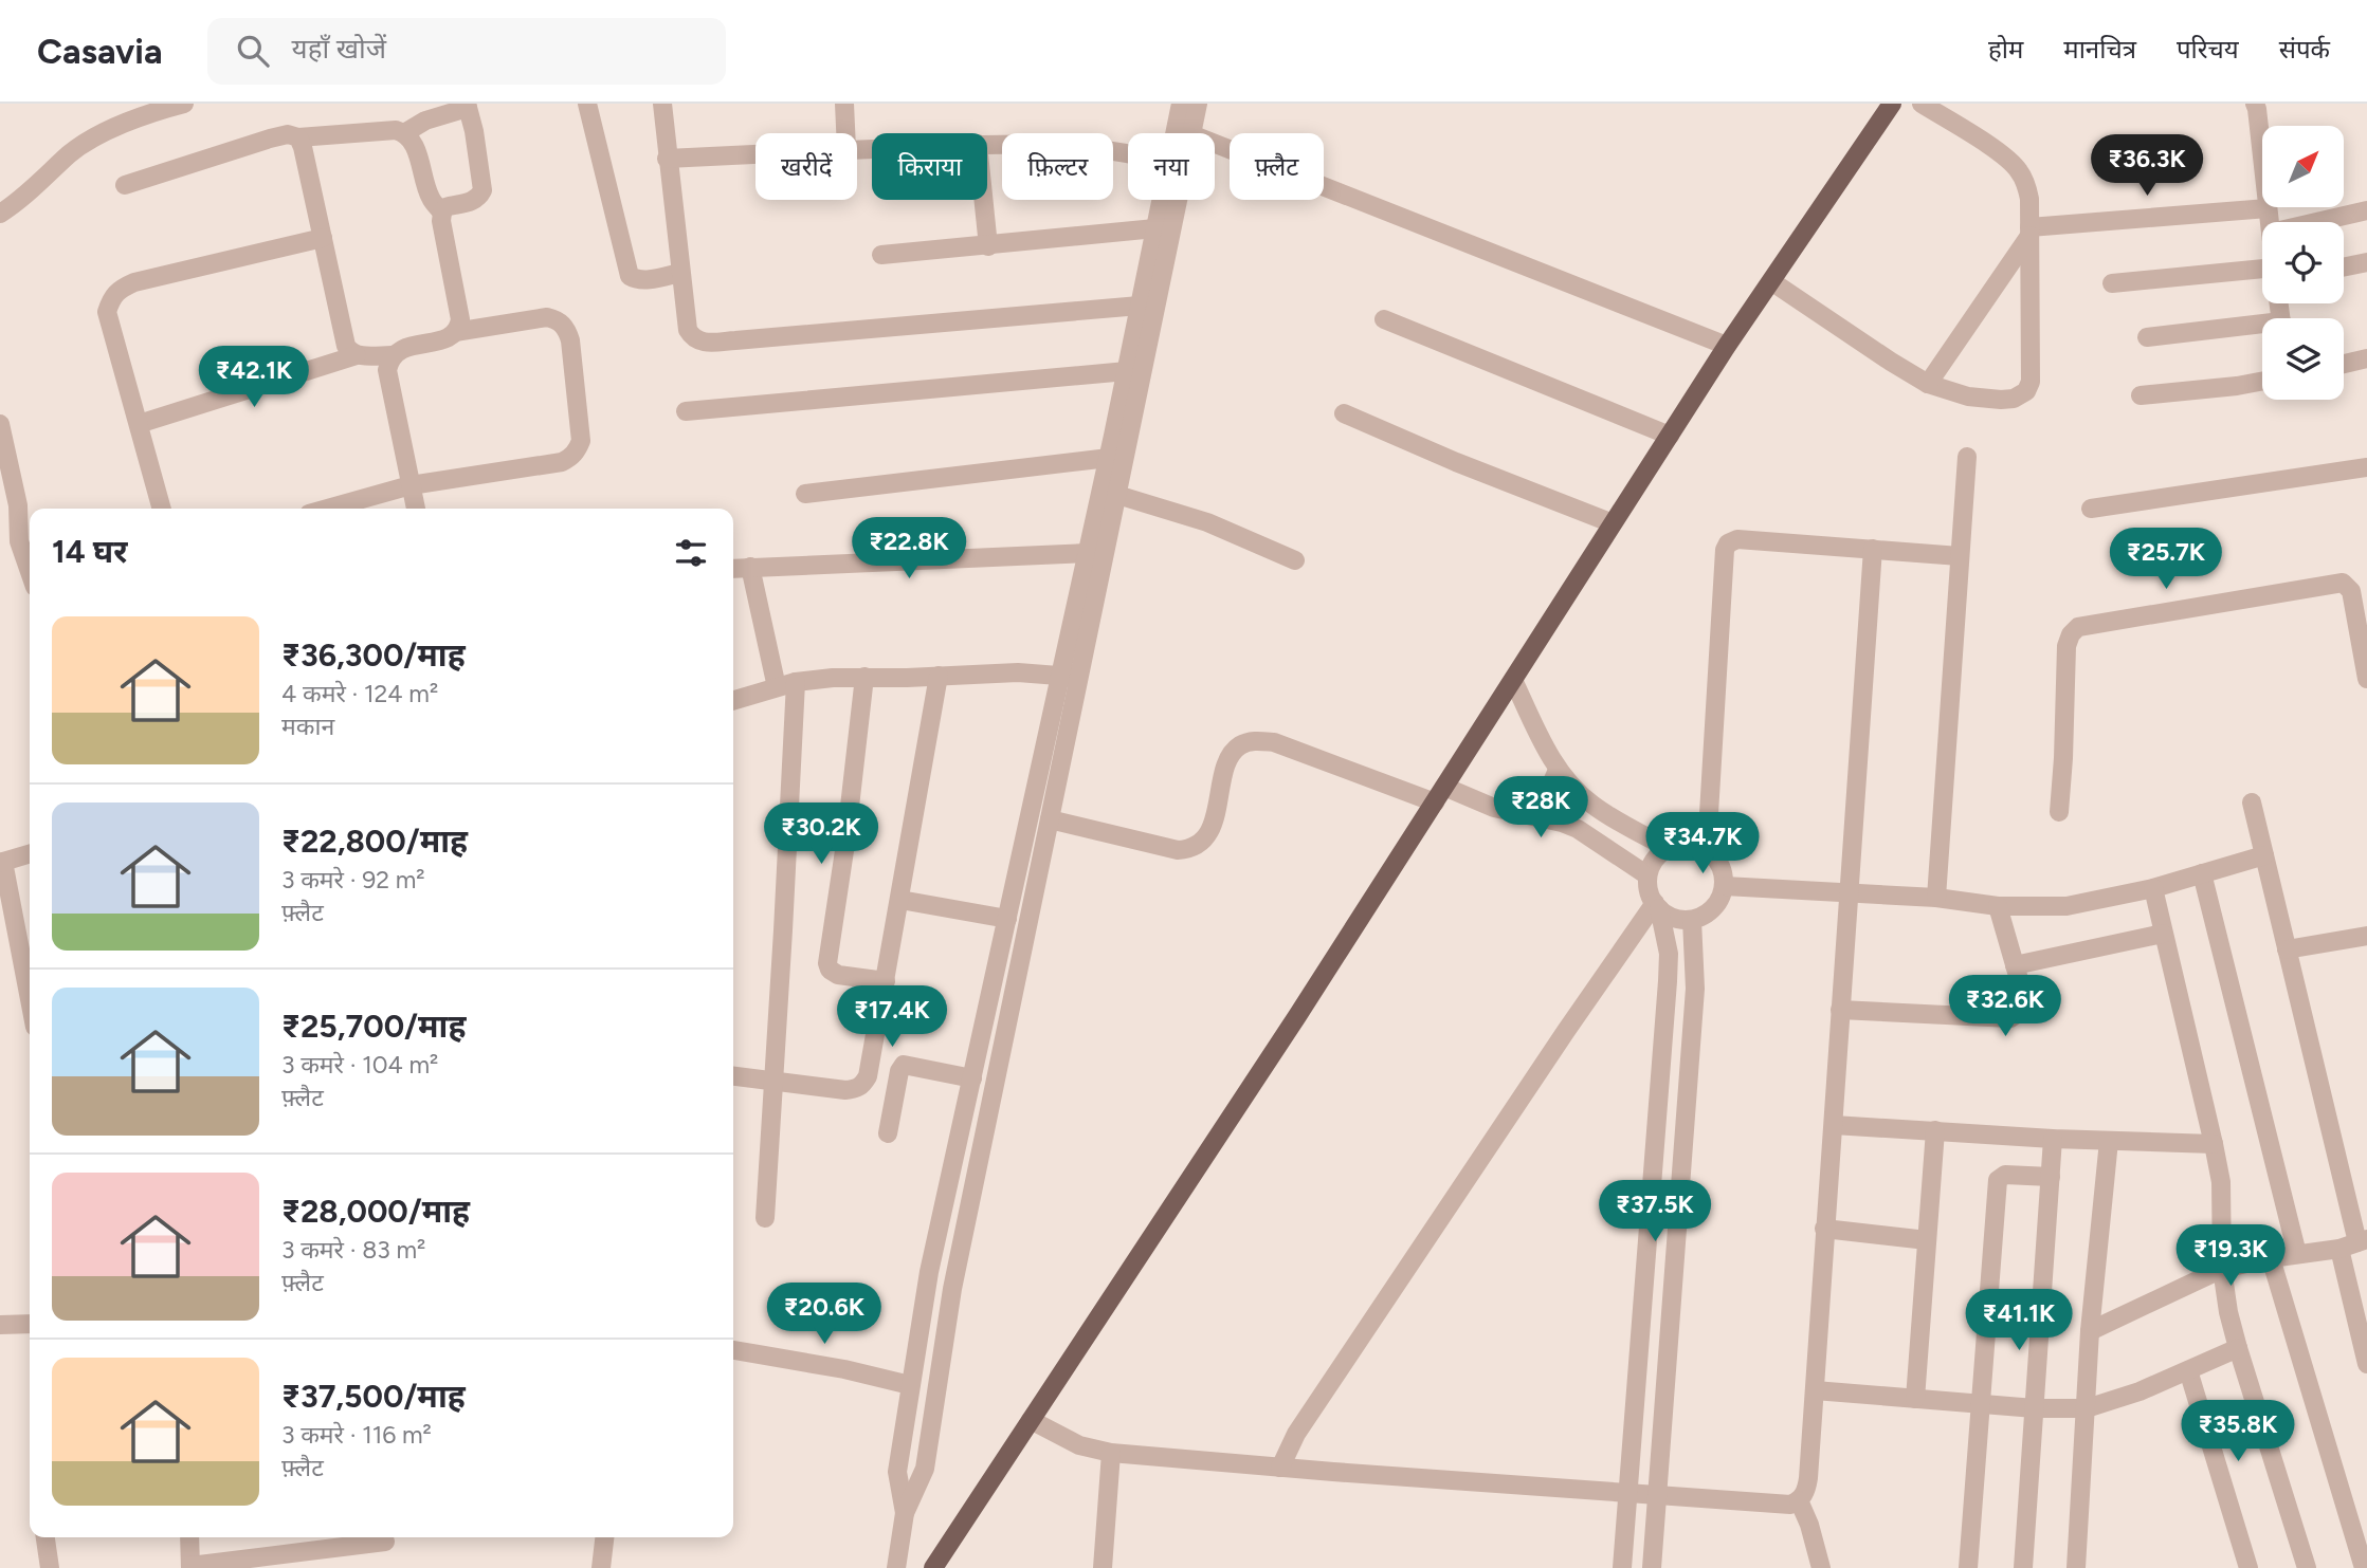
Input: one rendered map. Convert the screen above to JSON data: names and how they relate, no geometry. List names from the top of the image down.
{
  "north": "top right",
  "page": {
    "header": "Casavia",
    "search": "यहाँ खोजें",
    "nav": [
      "होम",
      "मानचित्र",
      "परिचय",
      "संपर्क"
    ],
    "chip": [
      "खरीदें",
      "किराया",
      "फ़िल्टर",
      "नया",
      "फ़्लैट"
    ],
    "price": [
      "₹36.3K",
      "₹42.1K",
      "₹22.8K",
      "₹25.7K",
      "₹28K",
      "₹30.2K",
      "₹34.7K",
      "₹32.6K",
      "₹17.4K",
      "₹37.5K",
      "₹19.3K",
      "₹20.6K",
      "₹41.1K",
      "₹35.8K"
    ],
    "heading": "14 घर",
    "list": [
      {
        "name": "₹36,300/माह",
        "note": "4 कमरे · 124 m² · मकान"
      },
      {
        "name": "₹22,800/माह",
        "note": "3 कमरे · 92 m² · फ़्लैट"
      },
      {
        "name": "₹25,700/माह",
        "note": "3 कमरे · 104 m² · फ़्लैट"
      },
      {
        "name": "₹28,000/माह",
        "note": "3 कमरे · 83 m² · फ़्लैट"
      },
      {
        "name": "₹37,500/माह",
        "note": "3 कमरे · 116 m² · फ़्लैट"
      }
    ]
  }
}
